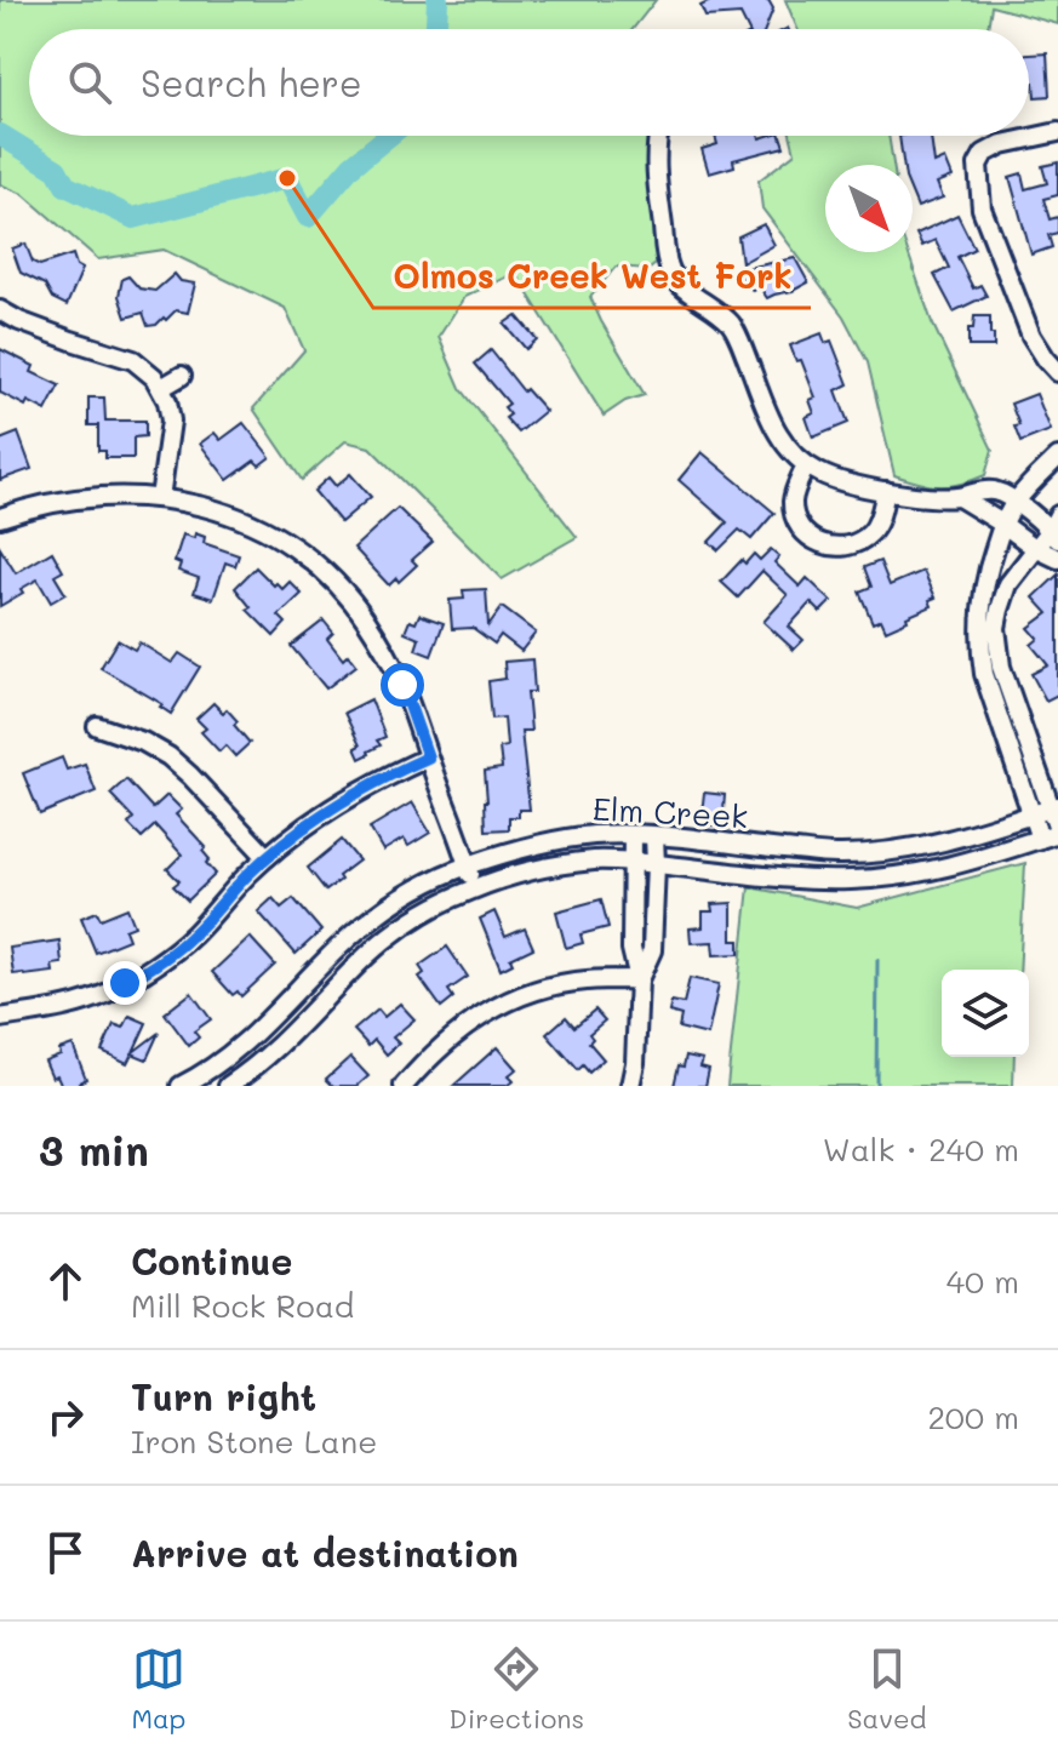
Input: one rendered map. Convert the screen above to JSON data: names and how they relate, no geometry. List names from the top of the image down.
{
  "streets": {
    "street": ["Elm Creek"]
  },
  "places": ["Olmos Creek West Fork"],
  "north": "bottom right",
  "page": {
    "search": "Search here",
    "heading": ["3 min", "Walk · 240 m"],
    "list": [
      ["Continue", "Mill Rock Road", "40 m"],
      ["Turn right", "Iron Stone Lane", "200 m"],
      "Arrive at destination"
    ],
    "nav": ["Map", "Directions", "Saved"]
  }
}
